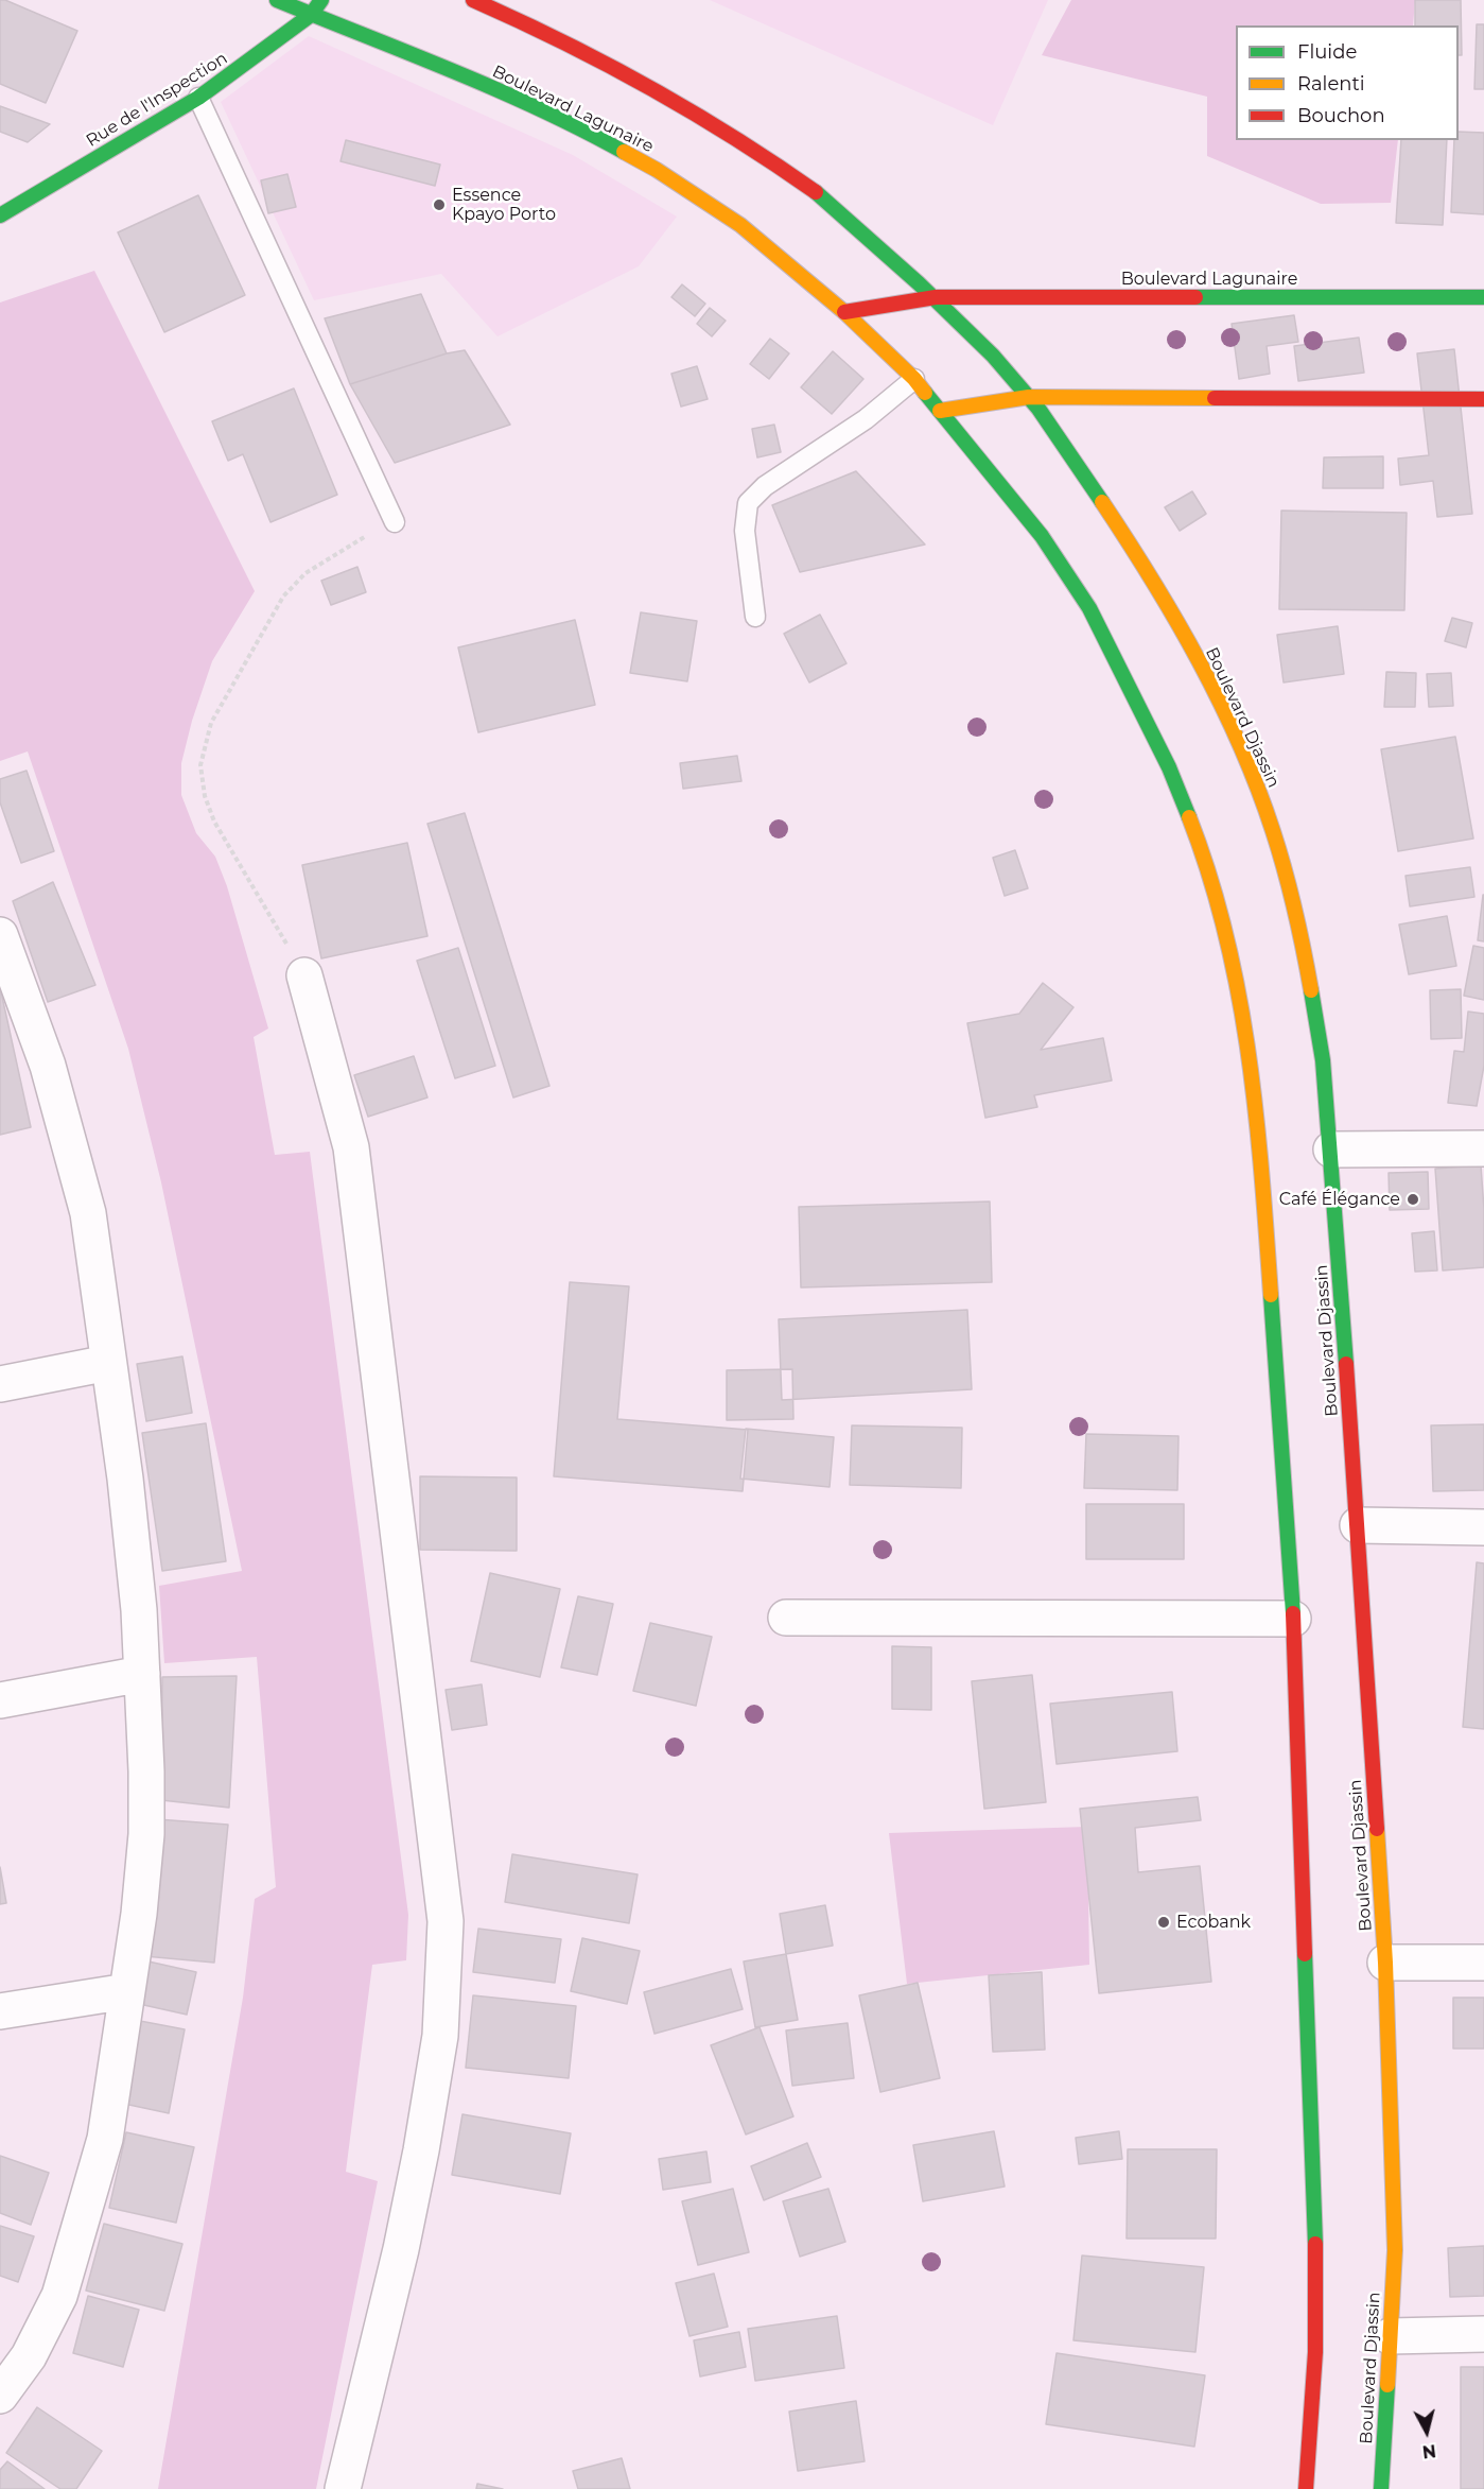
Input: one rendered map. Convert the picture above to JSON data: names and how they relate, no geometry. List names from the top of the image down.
{
  "streets": {
    "main road": ["Rue de l'Inspection", "Boulevard Lagunaire", "Boulevard Djassin"]
  },
  "crossings": [
    ["Rue de l'Inspection", "Boulevard Lagunaire"],
    ["Boulevard Lagunaire", "Boulevard Djassin"]
  ],
  "places": ["Essence Kpayo Porto", "Café Élégance", "Ecobank"],
  "legend": ["Fluide", "Ralenti", "Bouchon"],
  "north": "bottom"
}
